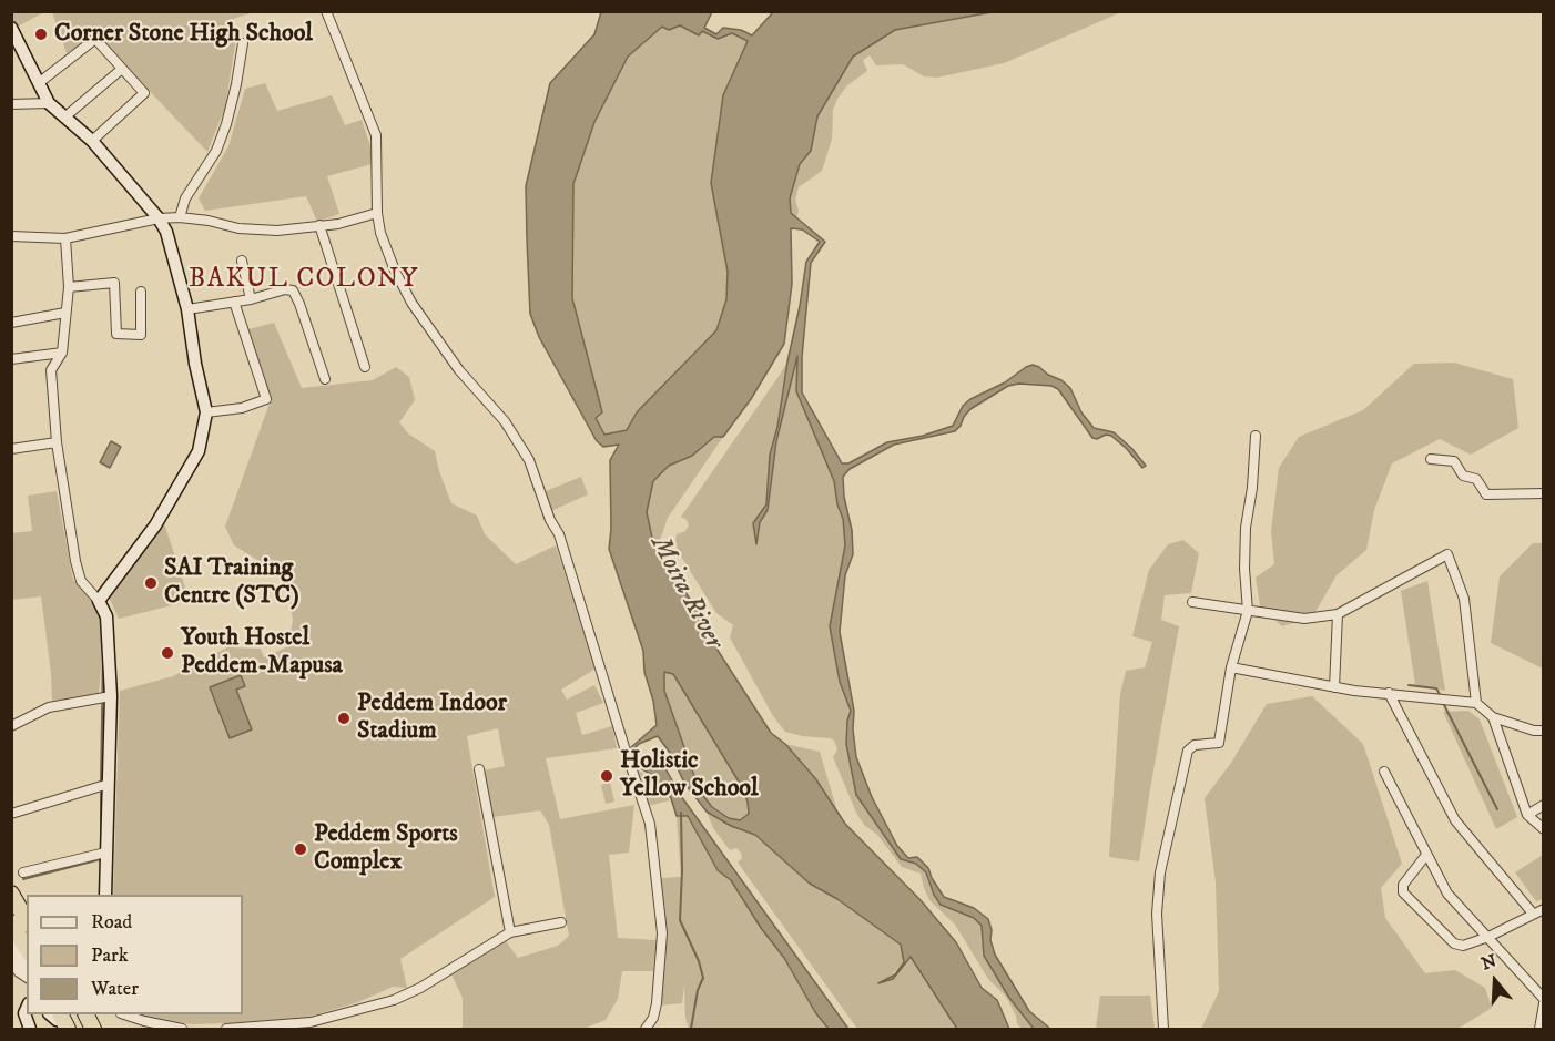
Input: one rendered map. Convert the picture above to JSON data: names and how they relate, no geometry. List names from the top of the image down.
{
  "districts": ["BAKUL COLONY"],
  "water": ["Moira River"],
  "places": [
    "Corner Stone High School",
    "SAI Training Centre (STC)",
    "Youth Hostel Peddem-Mapusa",
    "Peddem Indoor Stadium",
    "Holistic Yellow School",
    "Peddem Sports Complex"
  ],
  "legend": ["Road", "Park", "Water"],
  "north": "top"
}
